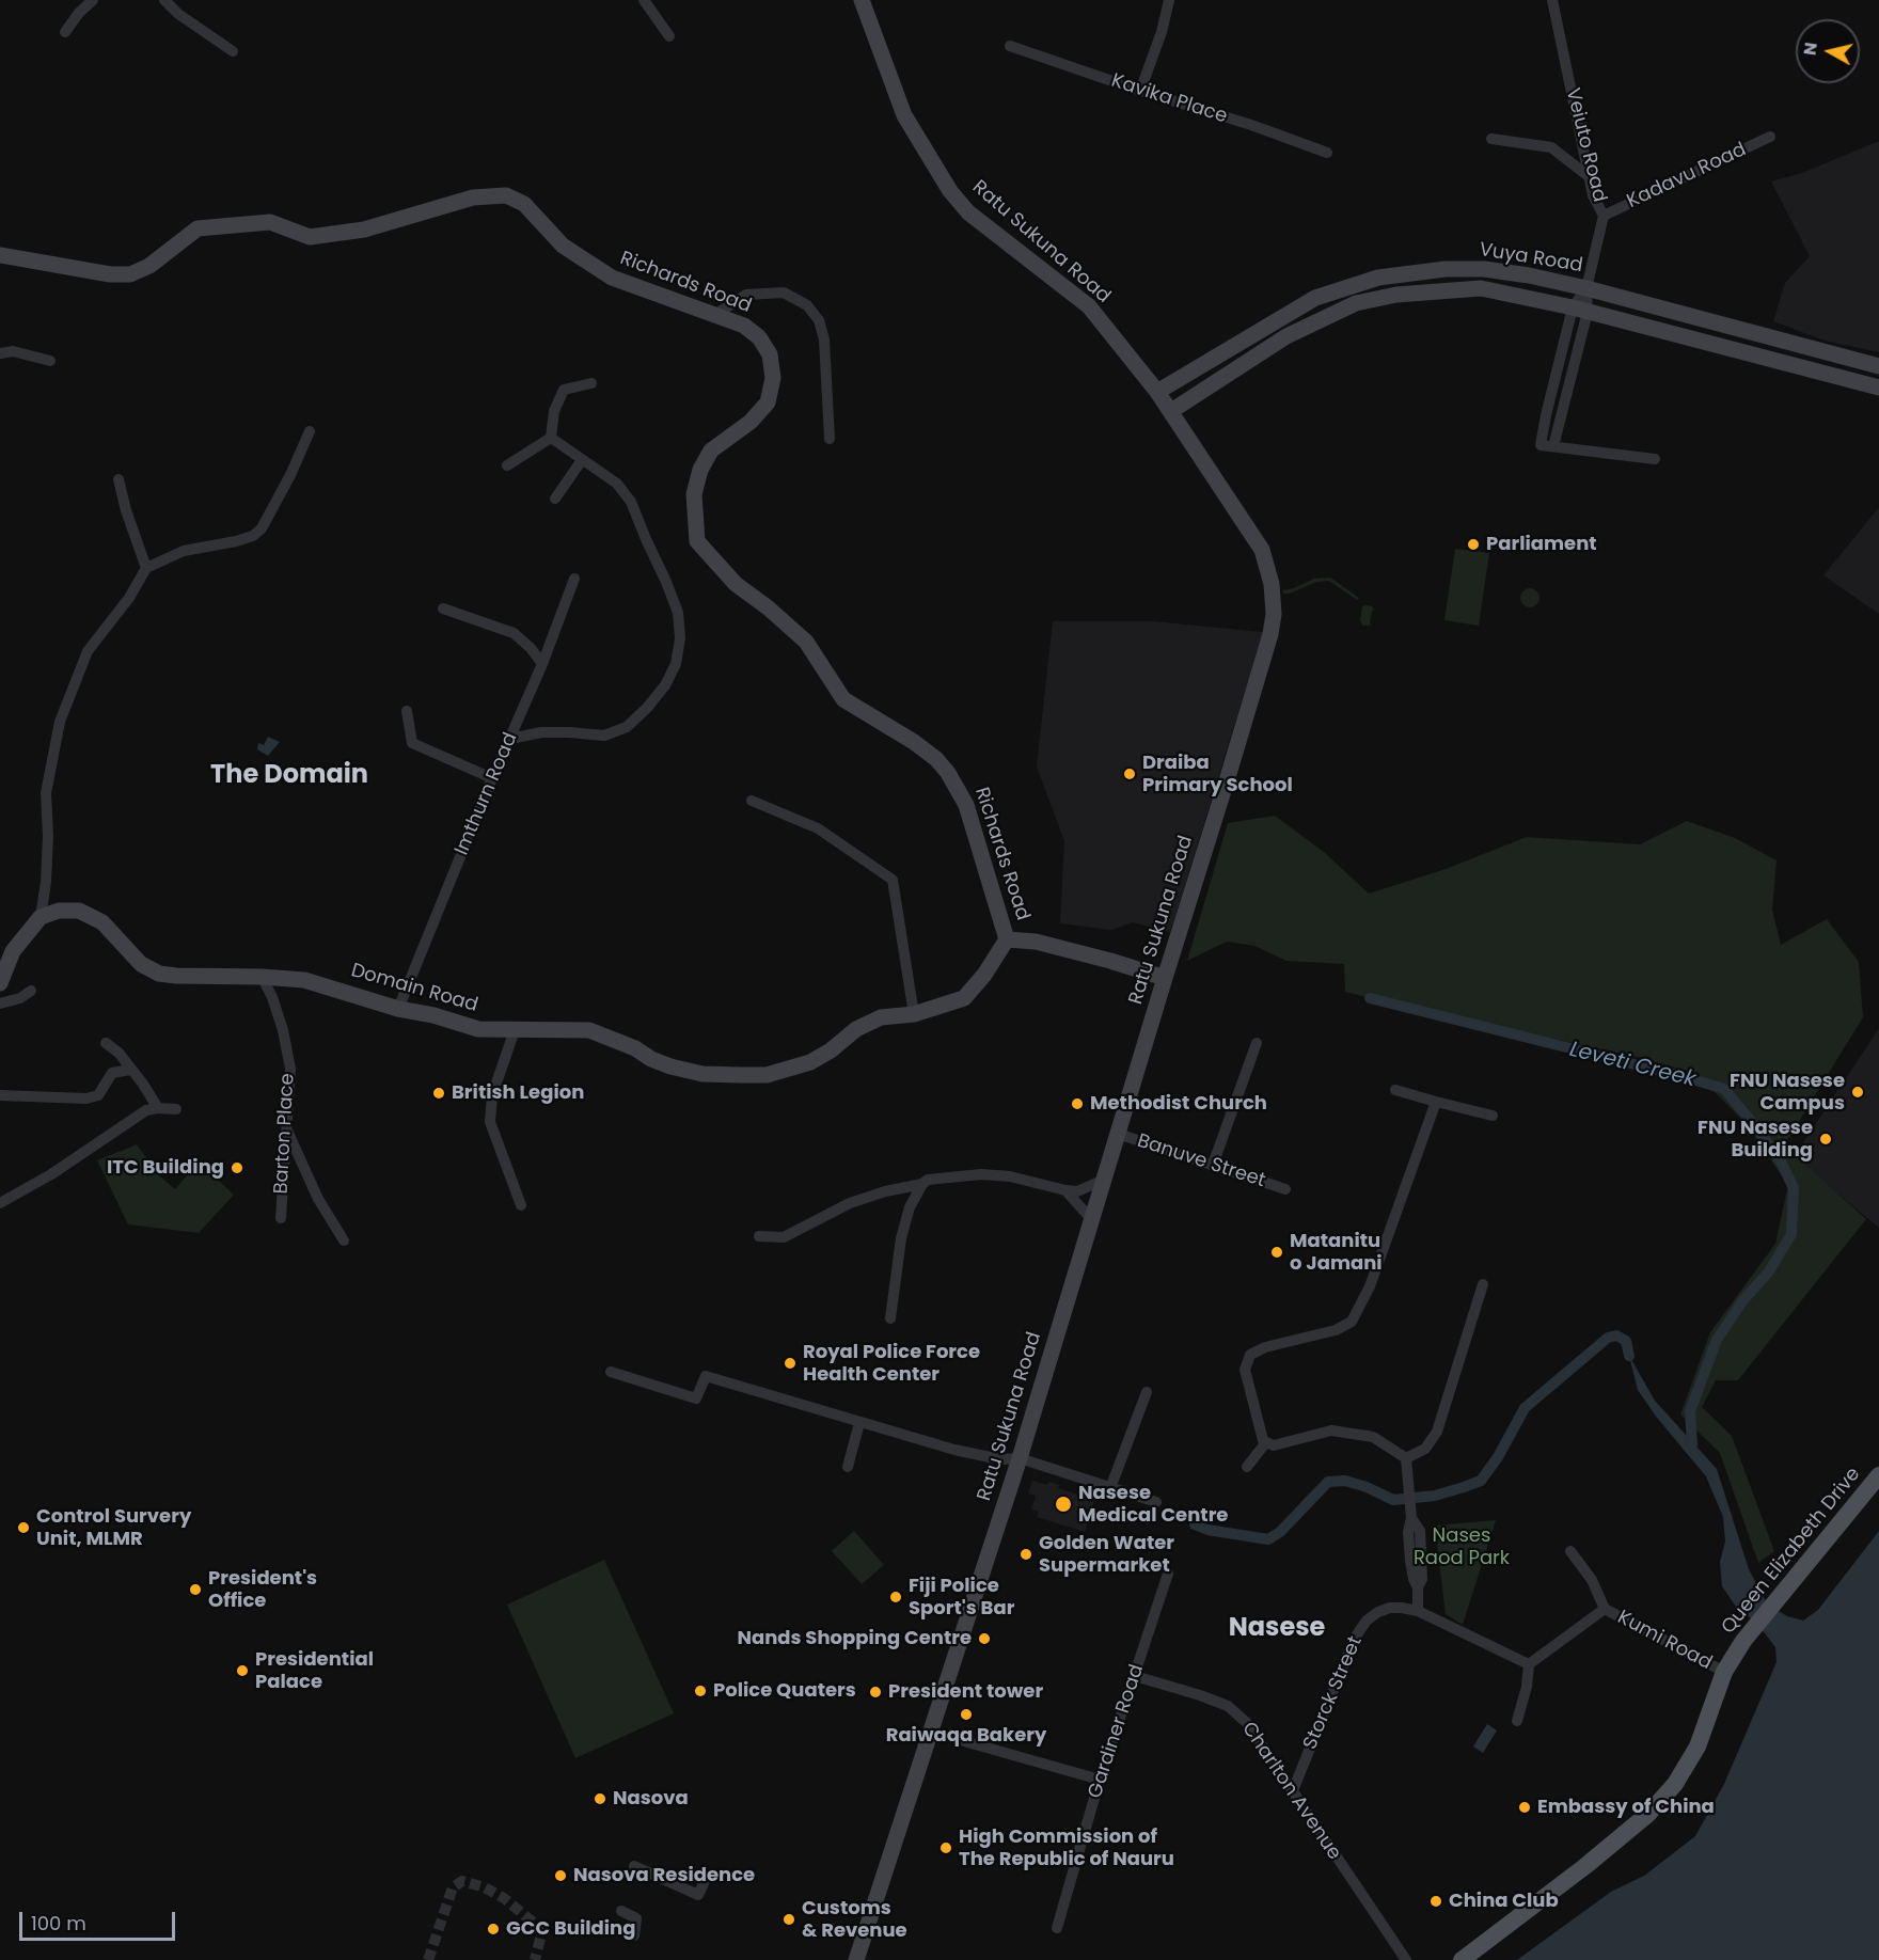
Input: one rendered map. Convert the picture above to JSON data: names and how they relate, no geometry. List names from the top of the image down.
{
  "streets": {
    "main road": [
      "Ratu Sukuna Road",
      "Vuya Road",
      "Richards Road",
      "Domain Road",
      "Queen Elizabeth Drive"
    ],
    "street": [
      "Kavika Place",
      "Veiuto Road",
      "Kadavu Road",
      "Imthurn Road",
      "Barton Place",
      "Banuve Street",
      "Kumi Road",
      "Storck Street",
      "Gardiner Road",
      "Charlton Avenue"
    ]
  },
  "crossings": [
    ["Veiuto Road", "Kadavu Road"],
    ["Veiuto Road", "Vuya Road"],
    ["Ratu Sukuna Road", "Vuya Road"],
    ["Ratu Sukuna Road", "Banuve Street"],
    ["Richards Road", "Domain Road"],
    ["Imthurn Road", "Domain Road"],
    ["Domain Road", "Barton Place"],
    ["Queen Elizabeth Drive", "Kumi Road"],
    ["Kumi Road", "Storck Street"],
    ["Storck Street", "Charlton Avenue"],
    ["Gardiner Road", "Charlton Avenue"]
  ],
  "districts": ["The Domain", "Nasese"],
  "water": ["Leveti Creek"],
  "parks": ["Nases Raod Park"],
  "places": [
    "Parliament",
    "Draiba Primary School",
    "FNU Nasese Campus",
    "British Legion",
    "Methodist Church",
    "FNU Nasese Building",
    "ITC Building",
    "Matanitu o Jamani",
    "Royal Police Force Health Center",
    "Nasese Medical Centre",
    "Control Survery Unit, MLMR",
    "Golden Water Supermarket",
    "President's Office",
    "Fiji Police Sport's Bar",
    "Nands Shopping Centre",
    "Presidential Palace",
    "Police Quaters",
    "President tower",
    "Raiwaqa Bakery",
    "Nasova",
    "Embassy of China",
    "High Commission of The Republic of Nauru",
    "Nasova Residence",
    "China Club",
    "Customs & Revenue",
    "GCC Building"
  ],
  "scale_bar": "100 m",
  "north": "left"
}
